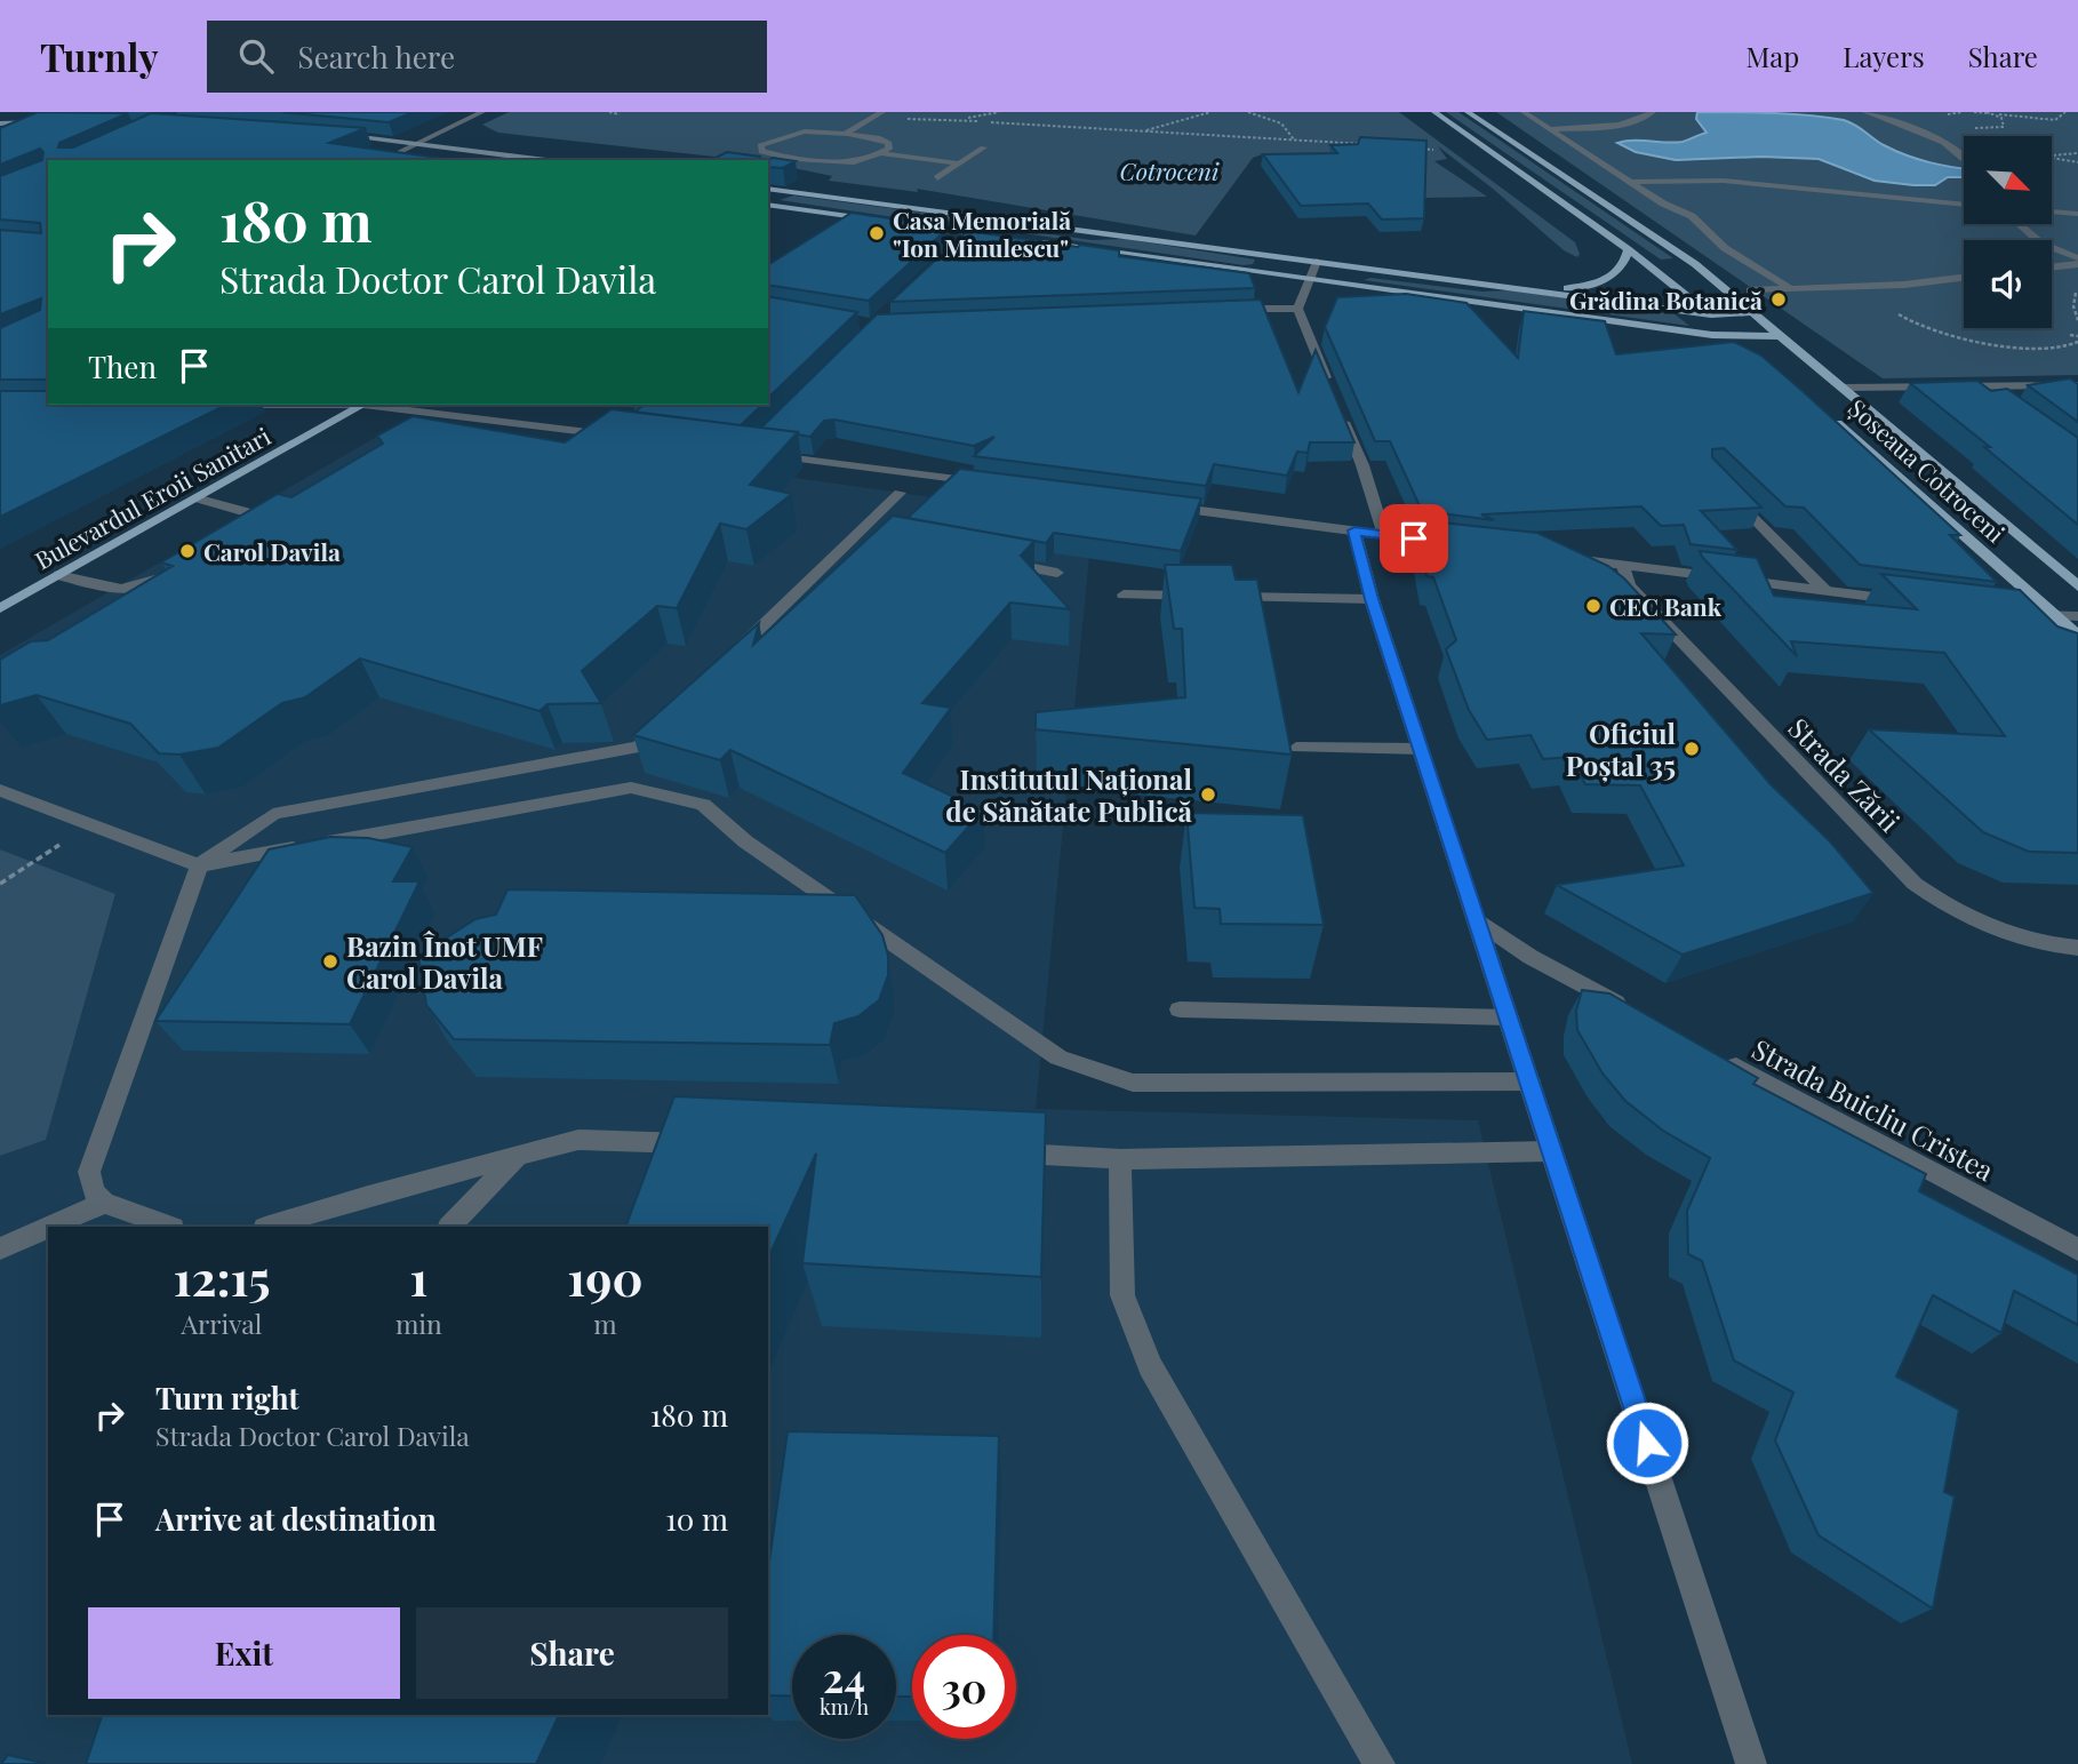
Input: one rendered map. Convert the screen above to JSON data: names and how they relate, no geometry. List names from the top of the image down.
{
  "streets": {
    "main road": ["Șoseaua Cotroceni", "Bulevardul Eroii Sanitari"],
    "street": ["Strada Zării", "Strada Buicliu Cristea"]
  },
  "parks": ["Cotroceni"],
  "places": [
    "Casa Memorială \"Ion Minulescu\"",
    "Grădina Botanică",
    "Carol Davila",
    "CEC Bank",
    "Oficiul Poștal 35",
    "Institutul Național de Sănătate Publică",
    "Bazin Înot UMF Carol Davila"
  ],
  "north": "bottom right",
  "page": {
    "header": "Turnly",
    "search": "Search here",
    "nav": ["Map", "Layers", "Share"],
    "turn": ["180 m", "Strada Doctor Carol Davila"],
    "then": "Then",
    "eta": [
      "12:15",
      "Arrival",
      "1",
      "min",
      "190",
      "m"
    ],
    "list": [
      {
        "name": "Turn right",
        "note": "Strada Doctor Carol Davila",
        "value": "180 m"
      },
      {
        "name": "Arrive at destination",
        "value": "10 m"
      }
    ],
    "buttons": ["Exit", "Share"],
    "speed": "24 km/h",
    "limit": "30"
  }
}
